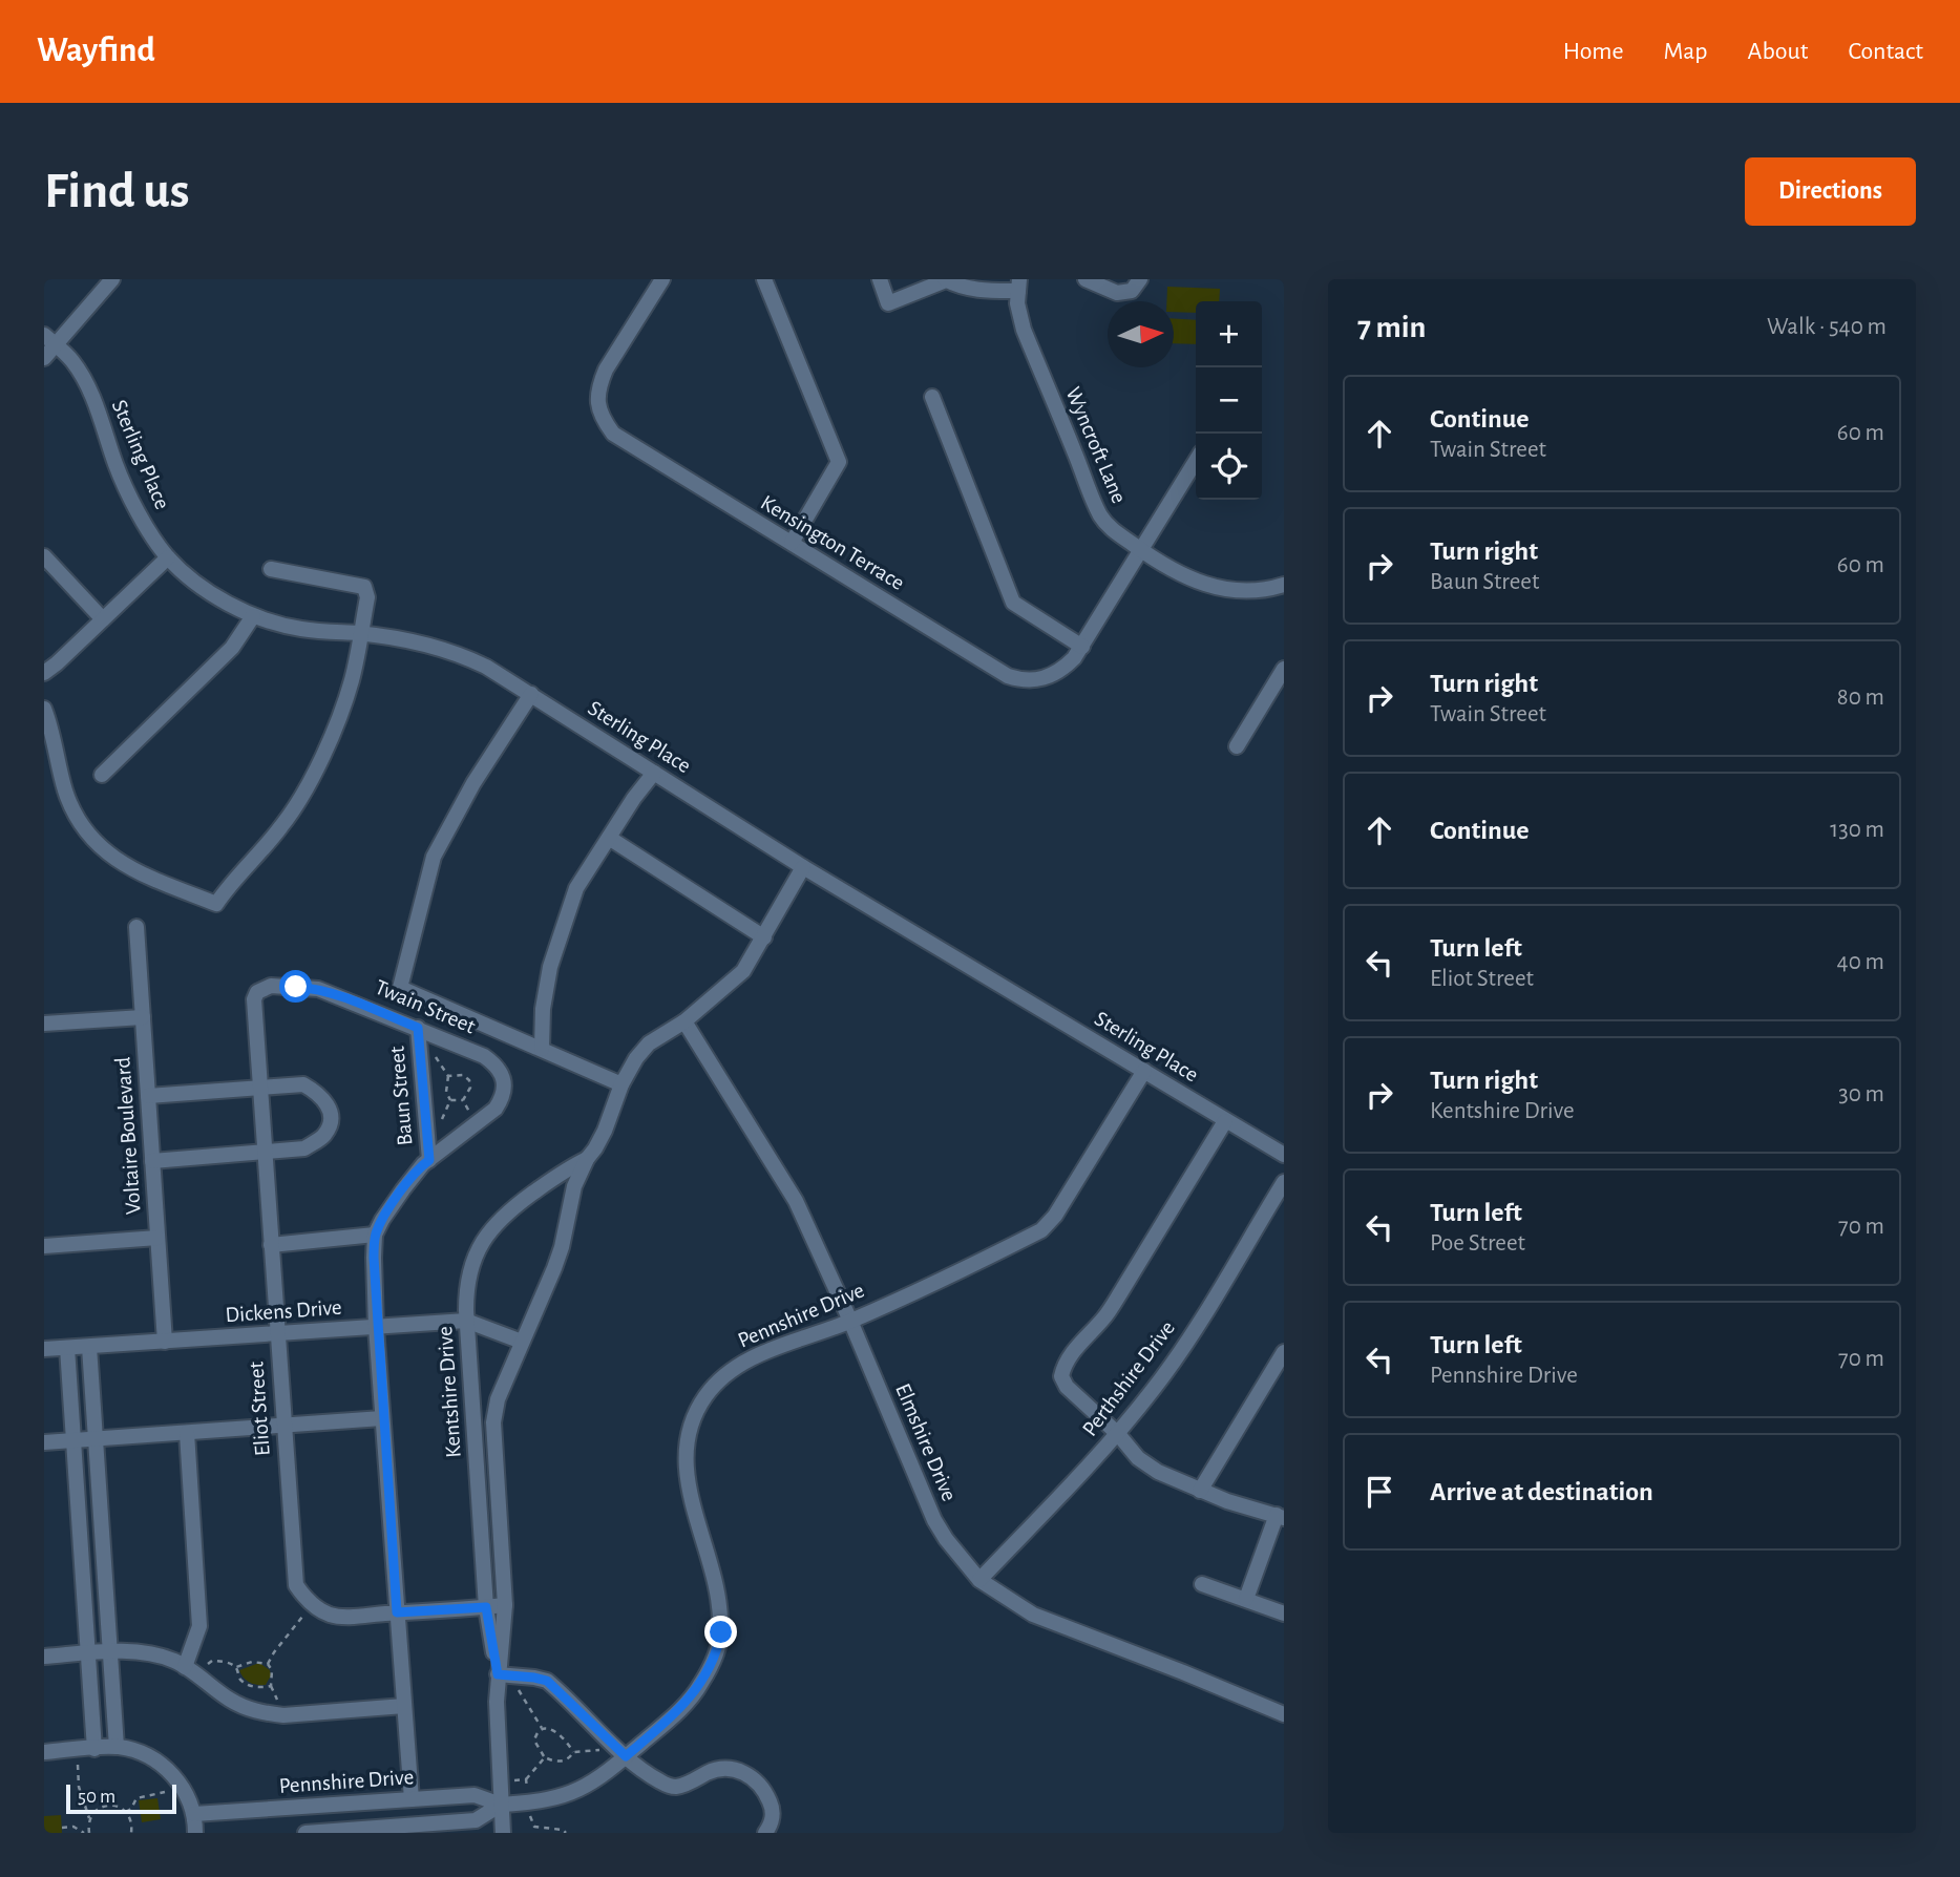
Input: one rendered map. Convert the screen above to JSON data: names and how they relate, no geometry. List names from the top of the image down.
{
  "streets": {
    "street": [
      "Wyncroft Lane",
      "Sterling Place",
      "Kensington Terrace",
      "Twain Street",
      "Baun Street",
      "Voltaire Boulevard",
      "Dickens Drive",
      "Pennshire Drive",
      "Perthshire Drive",
      "Kentshire Drive",
      "Eliot Street",
      "Elmshire Drive"
    ]
  },
  "crossings": [
    ["Wyncroft Lane", "Kensington Terrace"],
    ["Sterling Place", "Pennshire Drive"],
    ["Sterling Place", "Kentshire Drive"],
    ["Twain Street", "Baun Street"],
    ["Twain Street", "Dickens Drive"],
    ["Twain Street", "Pennshire Drive"],
    ["Twain Street", "Eliot Street"],
    ["Voltaire Boulevard", "Dickens Drive"],
    ["Dickens Drive", "Kentshire Drive"],
    ["Dickens Drive", "Eliot Street"],
    ["Pennshire Drive", "Kentshire Drive"],
    ["Pennshire Drive", "Elmshire Drive"],
    ["Perthshire Drive", "Elmshire Drive"],
    ["Kentshire Drive", "Elmshire Drive"]
  ],
  "scale_bar": "50 m",
  "north": "right",
  "page": {
    "header": "Wayfind",
    "nav": [
      "Home",
      "Map",
      "About",
      "Contact"
    ],
    "buttons": "Directions",
    "title": "Find us",
    "heading": ["7 min", "Walk · 540 m"],
    "map_buttons": ["+", "−"],
    "list": [
      ["Continue", "Twain Street", "60 m"],
      ["Turn right", "Baun Street", "60 m"],
      ["Turn right", "Twain Street", "80 m"],
      ["Continue", "130 m"],
      ["Turn left", "Eliot Street", "40 m"],
      ["Turn right", "Kentshire Drive", "30 m"],
      ["Turn left", "Poe Street", "70 m"],
      ["Turn left", "Pennshire Drive", "70 m"],
      "Arrive at destination"
    ],
    "scale": "50 m"
  }
}
